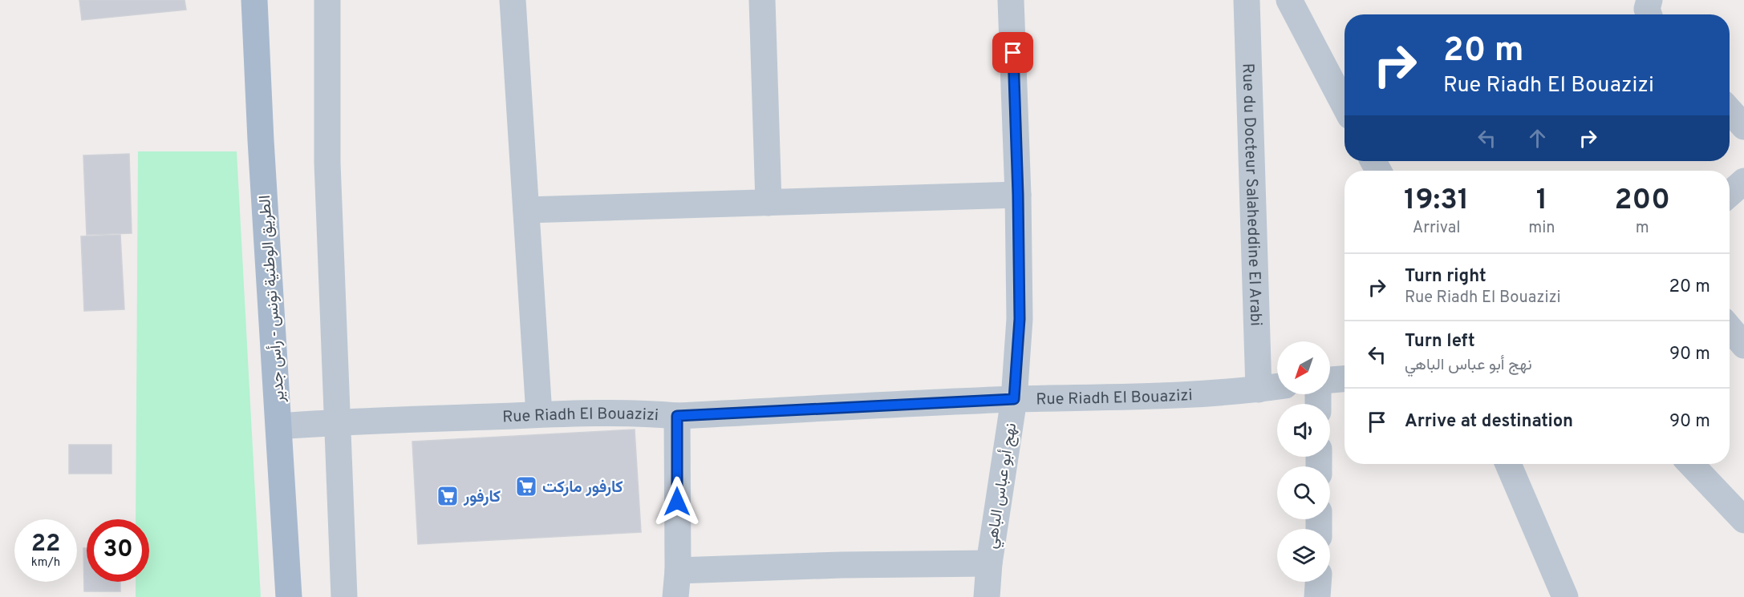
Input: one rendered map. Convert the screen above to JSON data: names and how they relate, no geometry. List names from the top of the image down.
{
  "streets": {
    "main road": ["الطريق الوطنية تونس - رأس جدير"],
    "street": ["Rue du Docteur Salaheddine El Arabi", "Rue Riadh El Bouazizi", "نهج أبو عباس الباهي"]
  },
  "crossings": [
    ["Rue du Docteur Salaheddine El Arabi", "Rue Riadh El Bouazizi"],
    ["الطريق الوطنية تونس - رأس جدير", "Rue Riadh El Bouazizi"],
    ["Rue Riadh El Bouazizi", "نهج أبو عباس الباهي"]
  ],
  "places": {
    "supermarket": ["كارفور ماركت", "كارفور"]
  },
  "north": "bottom left",
  "page": {
    "turn": ["20 m", "Rue Riadh El Bouazizi"],
    "eta": [
      "19:31",
      "Arrival",
      "1",
      "min",
      "200",
      "m"
    ],
    "list": [
      {
        "name": "Turn right",
        "note": "Rue Riadh El Bouazizi",
        "value": "20 m"
      },
      {
        "name": "Turn left",
        "note": "نهج أبو عباس الباهي",
        "value": "90 m"
      },
      {
        "name": "Arrive at destination",
        "value": "90 m"
      }
    ],
    "speed": "22 km/h",
    "limit": "30"
  }
}
